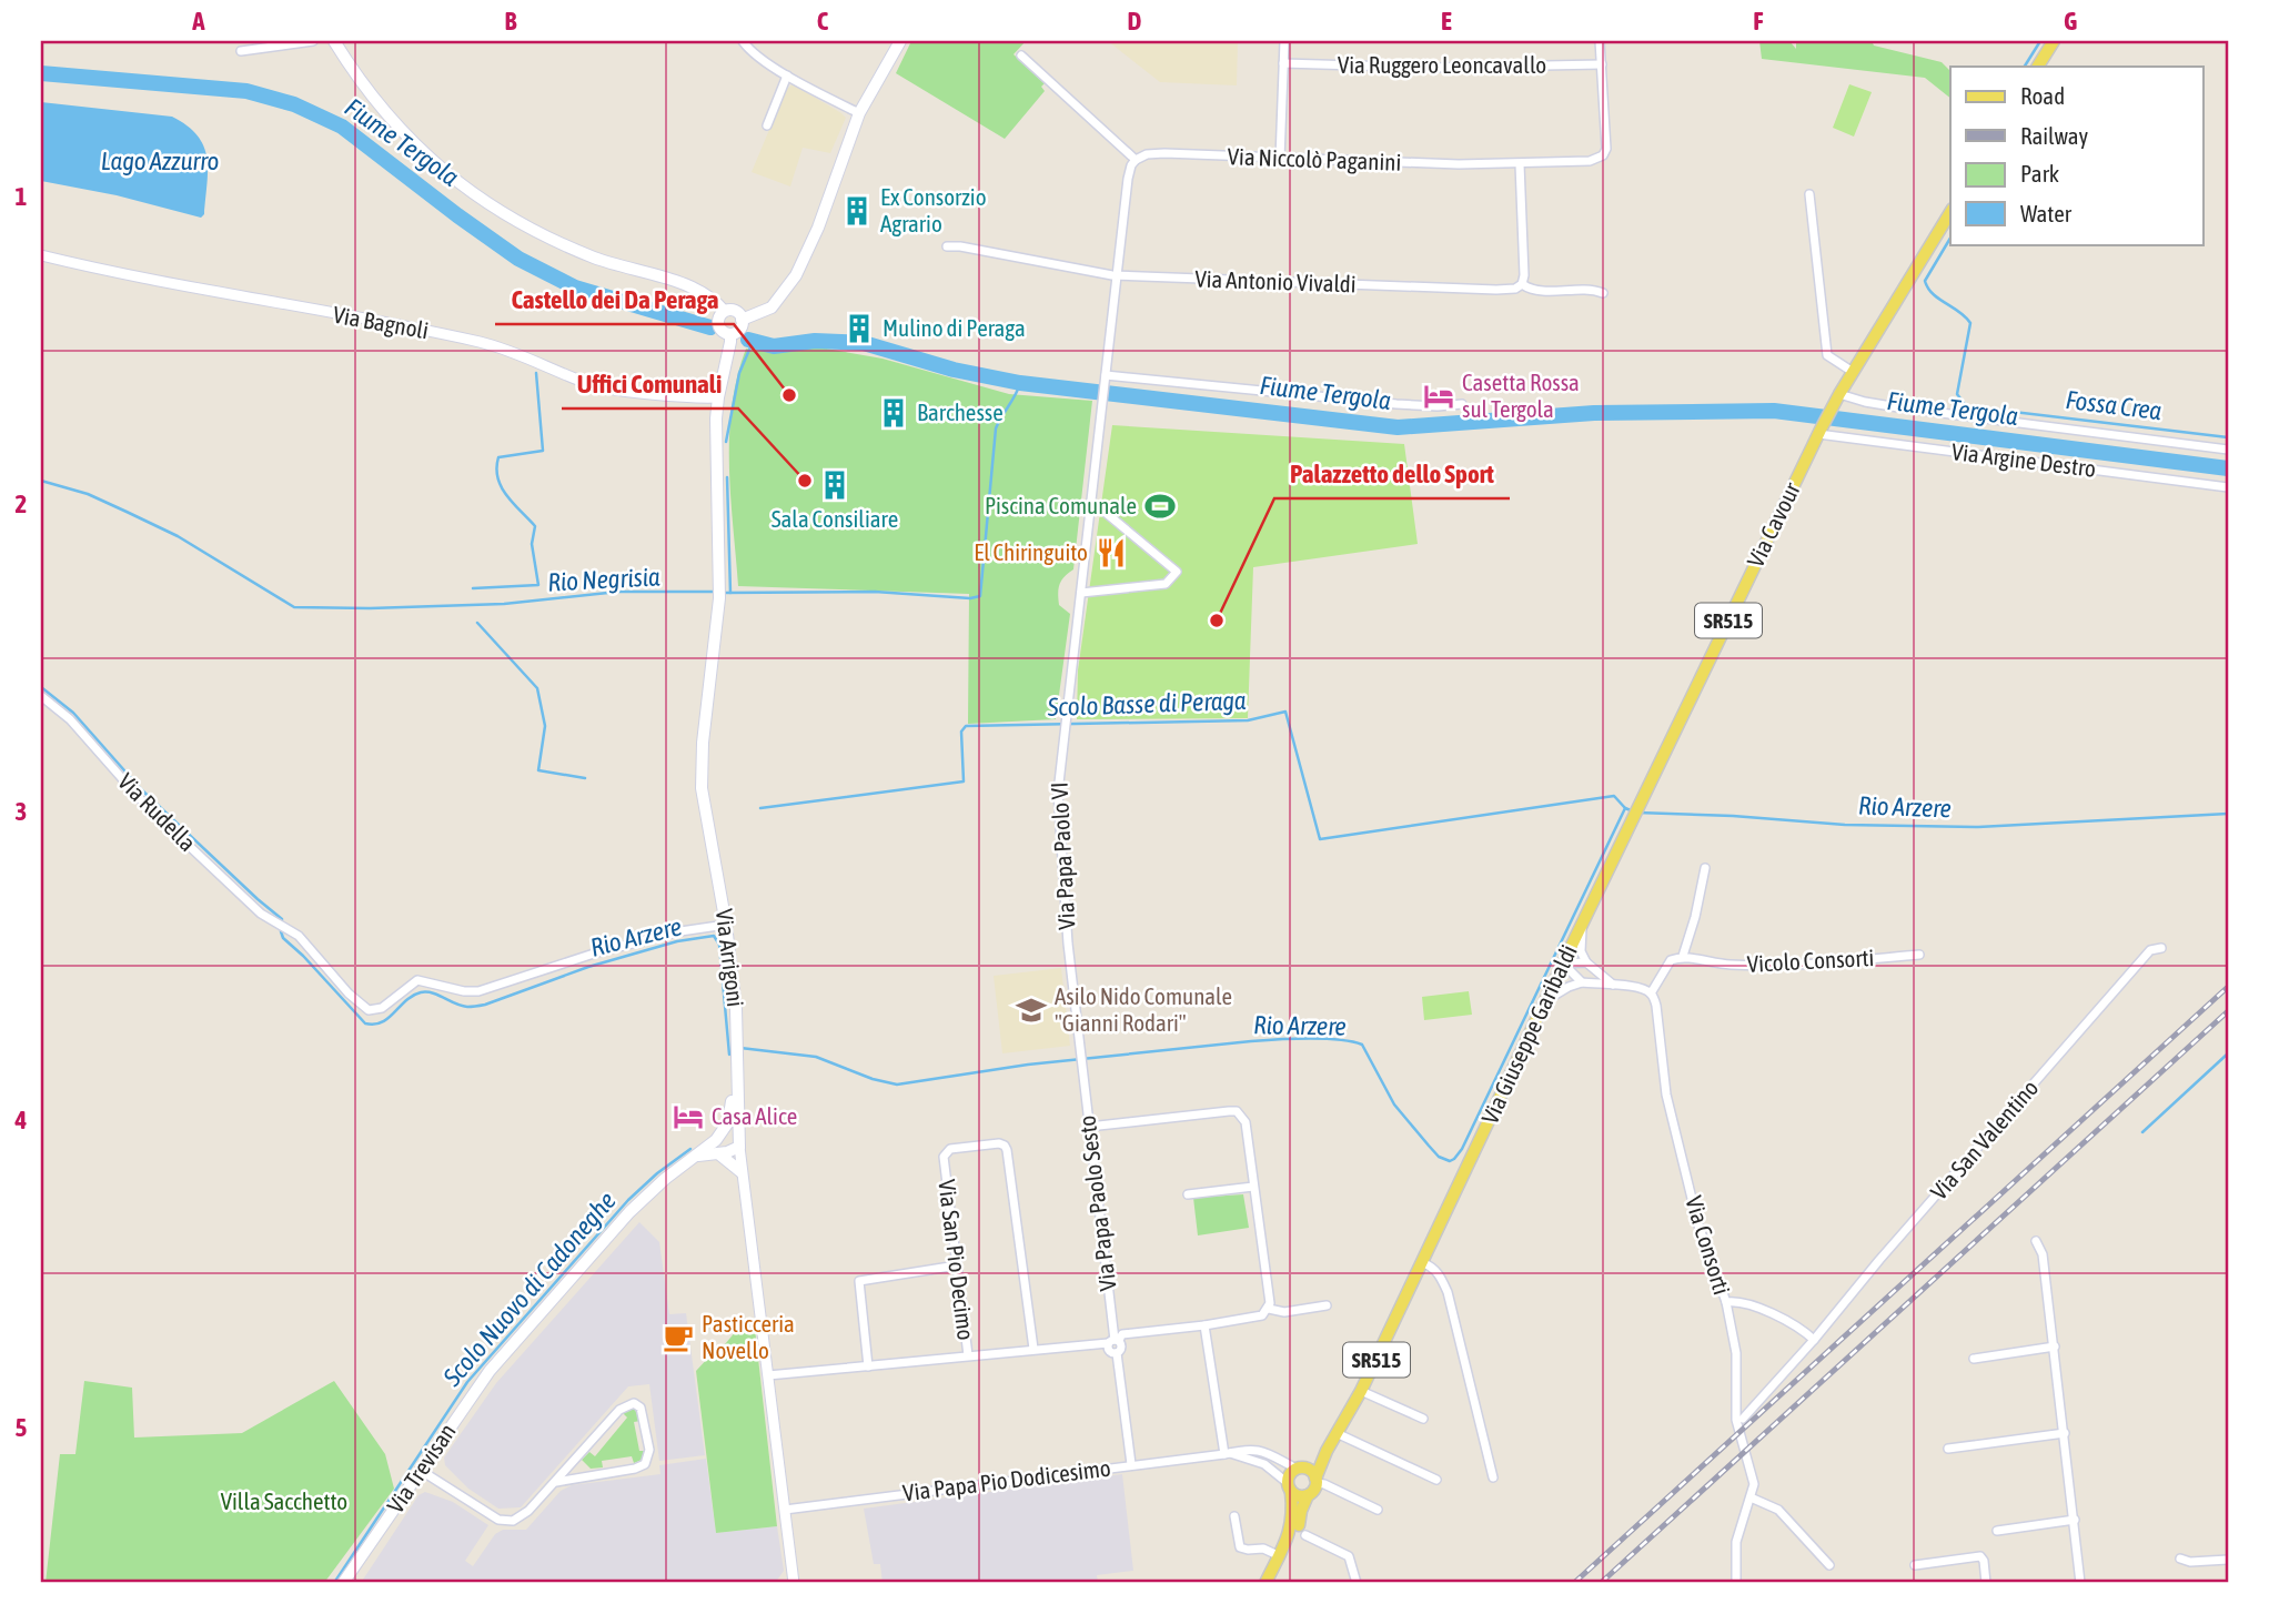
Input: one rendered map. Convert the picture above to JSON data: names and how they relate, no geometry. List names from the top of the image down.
{
  "streets": {
    "main road": [
      "Via Cavour",
      "SR515",
      "Via Arrigoni",
      "Via Giuseppe Garibaldi",
      "Via Trevisan"
    ],
    "street": [
      "Via Ruggero Leoncavallo",
      "Via Niccolò Paganini",
      "Via Antonio Vivaldi",
      "Via Bagnoli",
      "Via Argine Destro",
      "Via Rudella",
      "Via Papa Paolo VI",
      "Vicolo Consorti",
      "Via San Valentino",
      "Via Papa Paolo Sesto",
      "Via Consorti",
      "Via San Pio Decimo",
      "Via Papa Pio Dodicesimo"
    ]
  },
  "crossings": [
    ["Via Ruggero Leoncavallo", "Via Niccolò Paganini"],
    ["Via Niccolò Paganini", "Via Papa Paolo VI"],
    ["Via Antonio Vivaldi", "Via Papa Paolo VI"],
    ["Via Bagnoli", "Via Arrigoni"],
    ["Via Argine Destro", "Via Cavour"],
    ["Via Cavour", "Via Giuseppe Garibaldi"],
    ["Via Rudella", "Via Arrigoni"],
    ["Via Papa Paolo VI", "Via Papa Paolo Sesto"],
    ["Via Arrigoni", "Via Trevisan"],
    ["Via Arrigoni", "Via Papa Pio Dodicesimo"],
    ["Via Giuseppe Garibaldi", "Via Papa Pio Dodicesimo"]
  ],
  "water": [
    "Fiume Tergola",
    "Lago Azzurro",
    "Fossa Crea",
    "Rio Negrisia",
    "Scolo Basse di Peraga",
    "Rio Arzere",
    "Scolo Nuovo di Cadoneghe"
  ],
  "parks": ["Villa Sacchetto"],
  "places": {
    "building": [
      "Ex Consorzio Agrario",
      "Mulino di Peraga",
      "Barchesse",
      "Sala Consiliare"
    ],
    "other": ["Castello dei Da Peraga", "Uffici Comunali", "Palazzetto dello Sport"],
    "hotel": ["Casetta Rossa sul Tergola", "Casa Alice"],
    "sports": ["Piscina Comunale"],
    "restaurant": ["El Chiringuito"],
    "school or university": ["Asilo Nido Comunale \"Gianni Rodari\""],
    "cafe": ["Pasticceria Novello"]
  },
  "legend": [
    "Road",
    "Railway",
    "Park",
    "Water"
  ],
  "grid": {
    "columns": [
      "A",
      "B",
      "C",
      "D",
      "E",
      "F",
      "G"
    ],
    "rows": [
      "1",
      "2",
      "3",
      "4",
      "5"
    ]
  }
}
